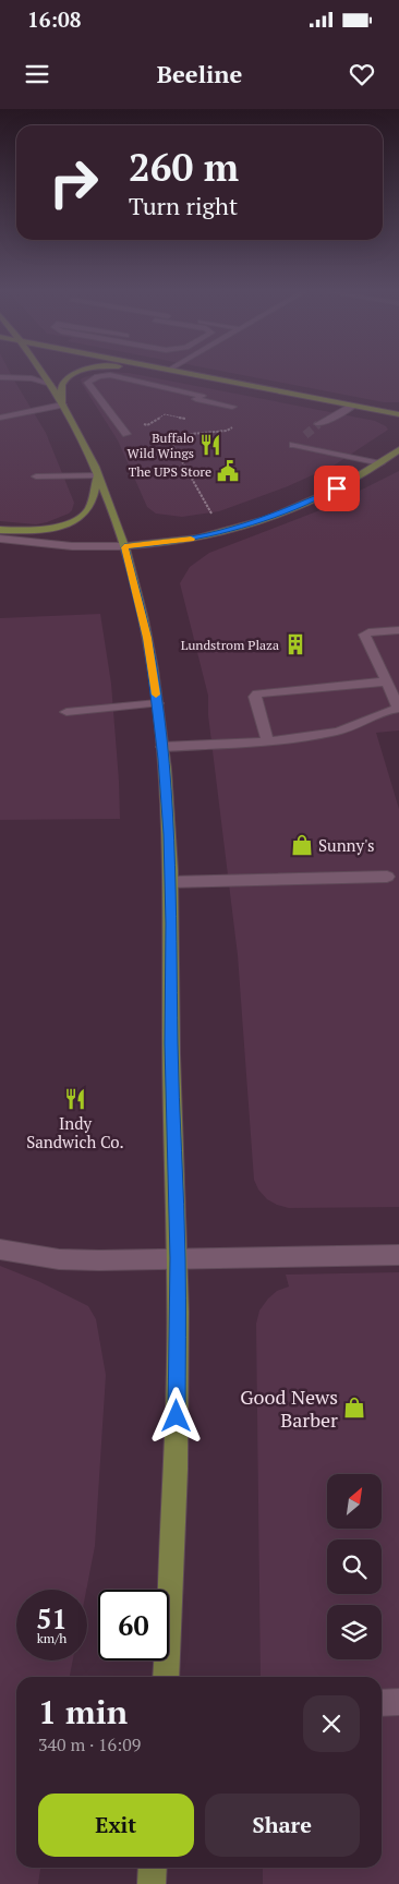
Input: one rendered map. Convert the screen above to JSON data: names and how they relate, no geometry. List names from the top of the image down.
{
  "places": {
    "restaurant": ["Buffalo Wild Wings", "Indy Sandwich Co."],
    "public building": ["The UPS Store"],
    "building": ["Lundstrom Plaza"],
    "shop": ["Sunny's", "Good News Barber"]
  },
  "north": "top right",
  "page": {
    "status": "16:08",
    "header": "Beeline",
    "turn": ["260 m", "Turn right"],
    "speed": "51 km/h",
    "limit": "60",
    "heading": ["1 min", "340 m · 16:09"],
    "buttons": ["Exit", "Share"]
  }
}
